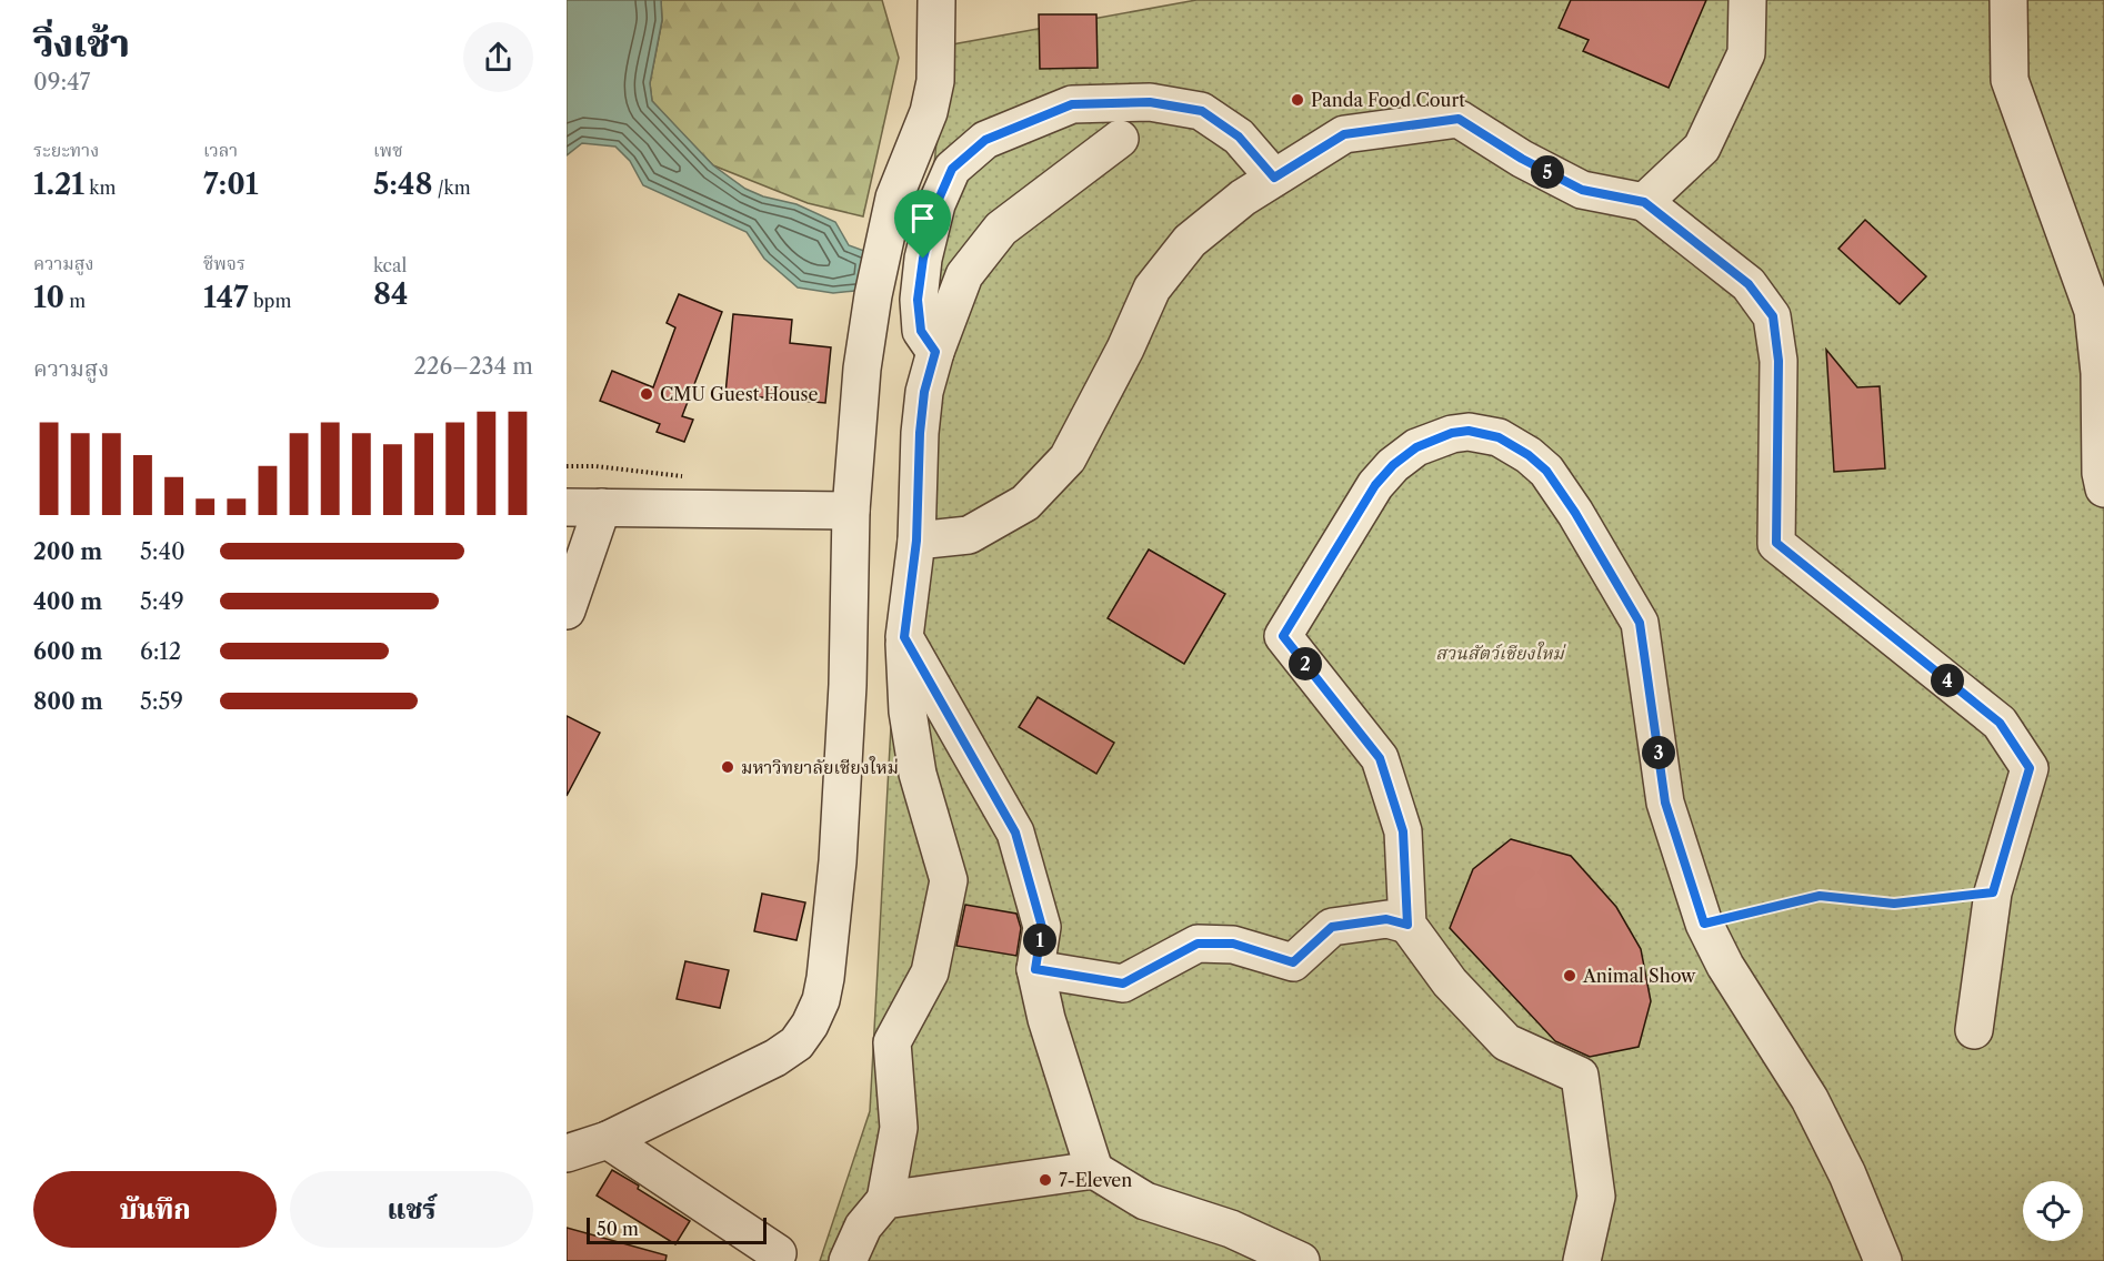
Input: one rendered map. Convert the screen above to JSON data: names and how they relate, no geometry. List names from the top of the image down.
{
  "parks": ["สวนสัตว์เชียงใหม่"],
  "places": [
    "Panda Food Court",
    "CMU Guest House",
    "มหาวิทยาลัยเชียงใหม่",
    "Animal Show",
    "7-Eleven"
  ],
  "scale_bar": "50 m",
  "page": {
    "heading": ["วิ่งเช้า", "09:47"],
    "stats": [
      ["ระยะทาง", "1.21 km"],
      ["เวลา", "7:01"],
      ["เพซ", "5:48 /km"],
      ["ความสูง", "10 m"],
      ["ชีพจร", "147 bpm"],
      ["kcal", "84"]
    ],
    "pins": [
      "5",
      "2",
      "4",
      "3",
      "1"
    ],
    "chart": ["ความสูง", "226–234 m"],
    "list": [
      {
        "name": "200 m",
        "note": "5:40"
      },
      {
        "name": "400 m",
        "note": "5:49"
      },
      {
        "name": "600 m",
        "note": "6:12"
      },
      {
        "name": "800 m",
        "note": "5:59"
      }
    ],
    "buttons": ["บันทึก", "แชร์"],
    "scale": "50 m"
  }
}
